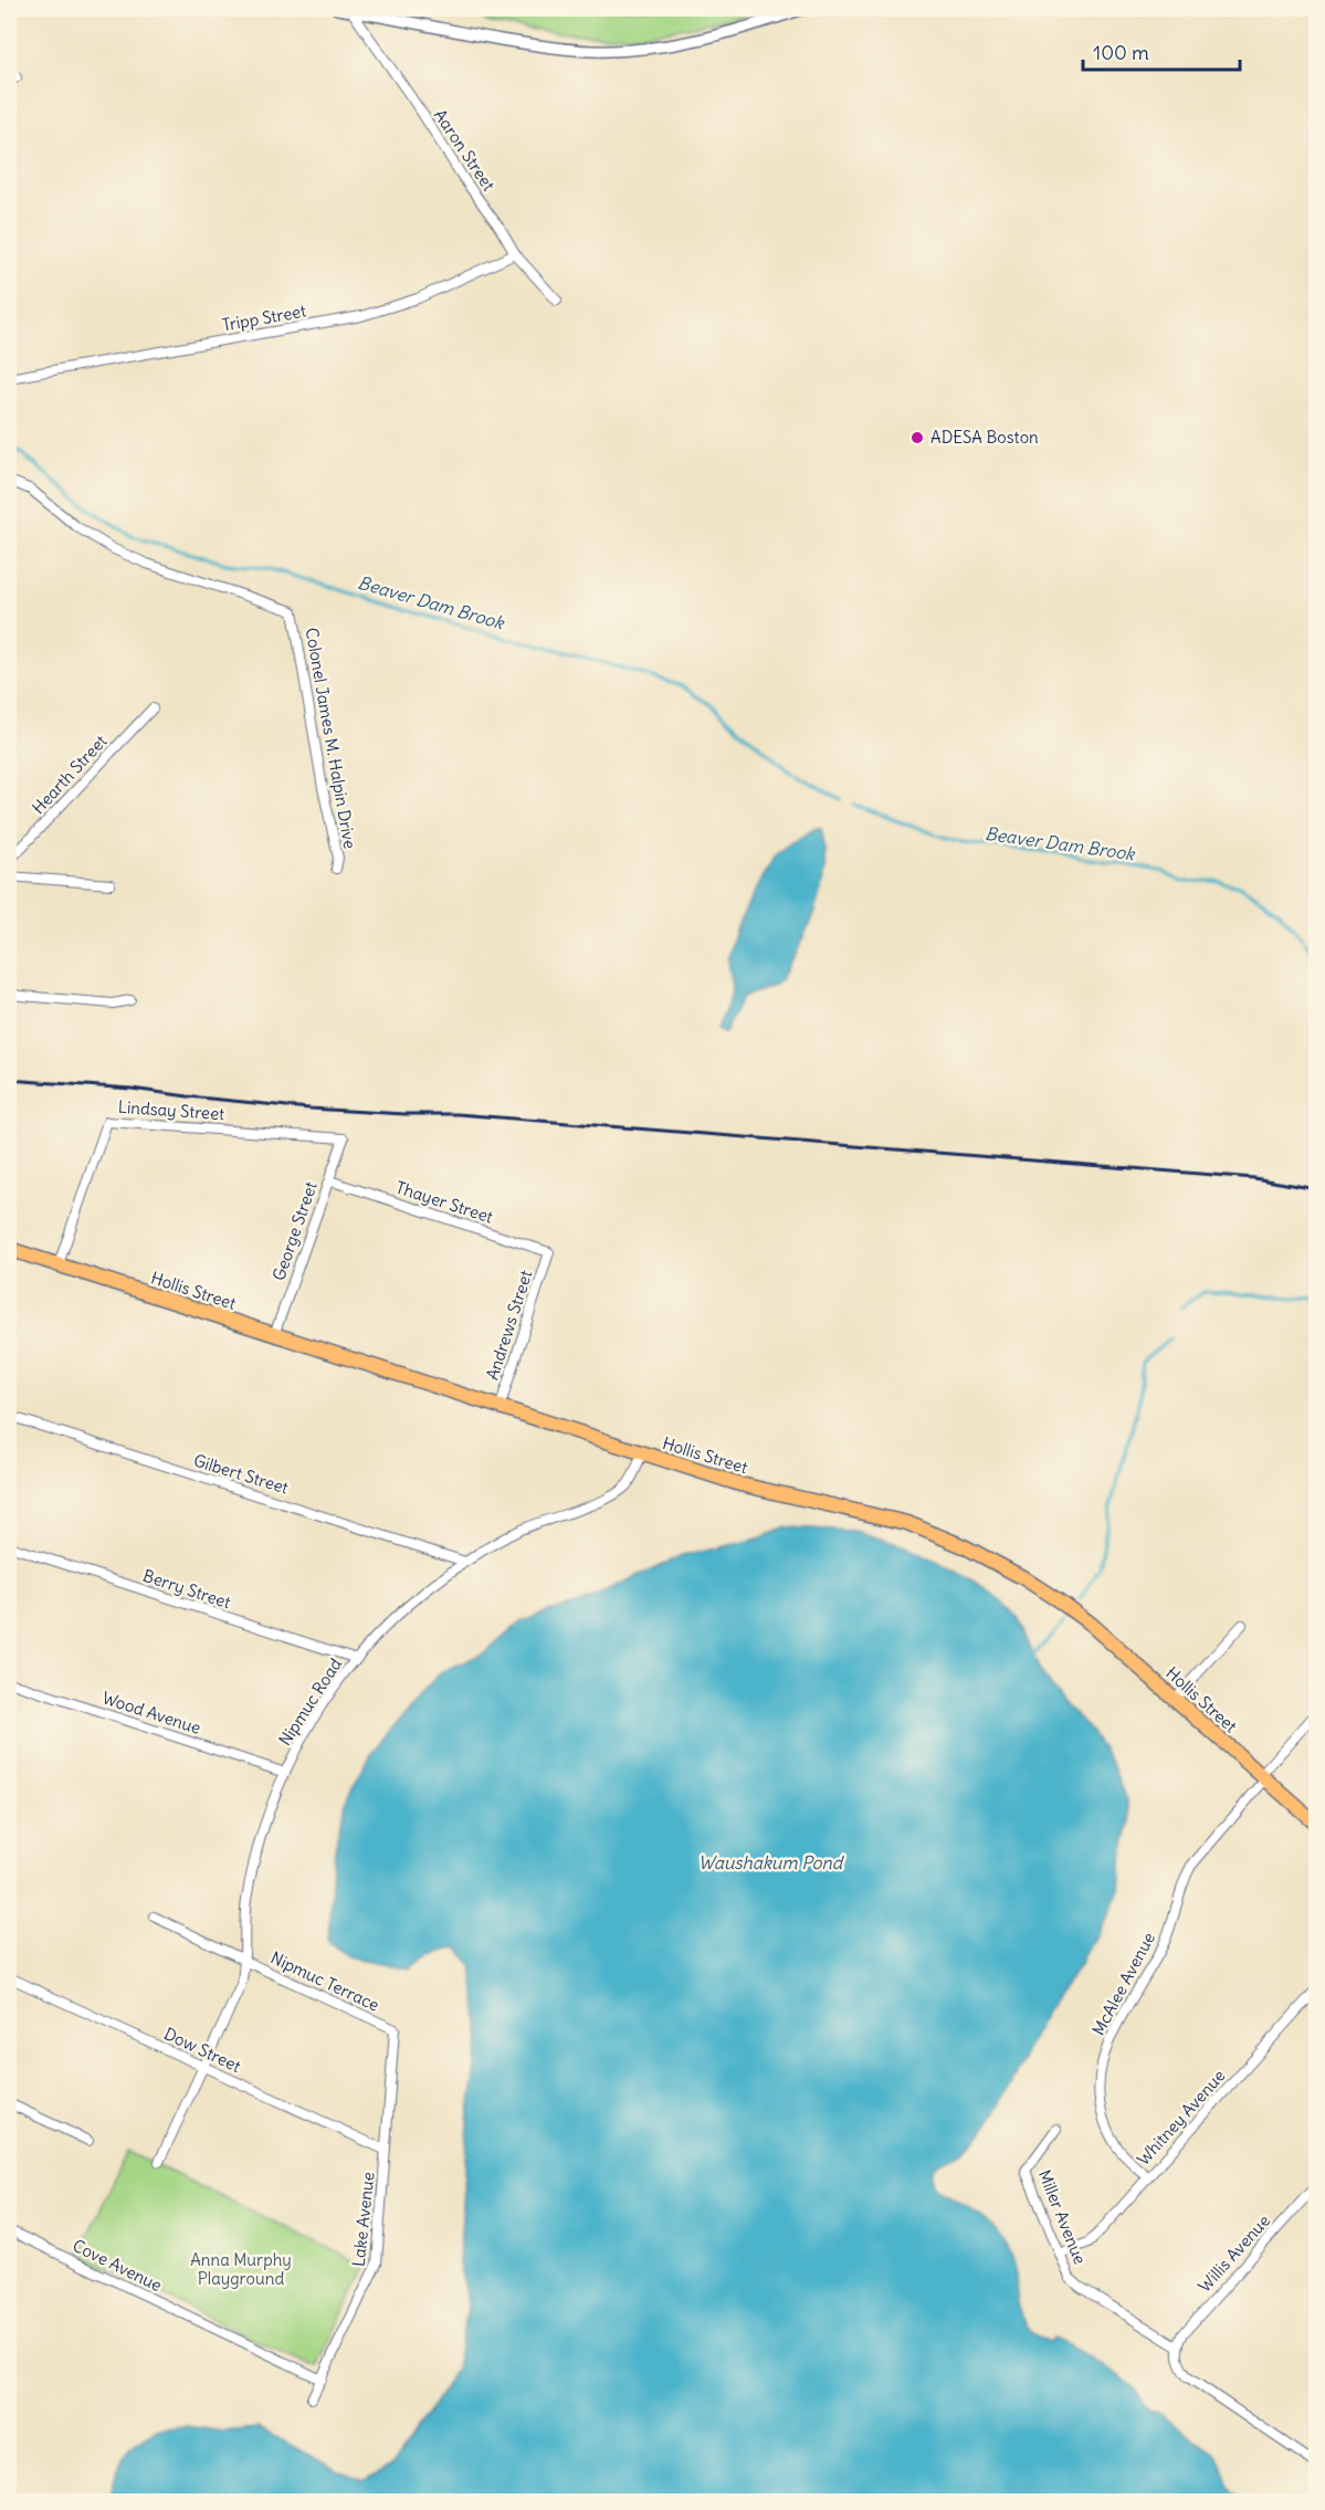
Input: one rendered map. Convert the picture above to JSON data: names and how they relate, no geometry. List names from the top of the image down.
{
  "streets": {
    "main road": ["Hollis Street"],
    "street": [
      "Aaron Street",
      "Tripp Street",
      "Colonel James M. Halpin Drive",
      "Hearth Street",
      "Lindsay Street",
      "Thayer Street",
      "George Street",
      "Andrews Street",
      "Gilbert Street",
      "Berry Street",
      "Nipmuc Road",
      "Wood Avenue",
      "Nipmuc Terrace",
      "McAlee Avenue",
      "Dow Street",
      "Whitney Avenue",
      "Miller Avenue",
      "Lake Avenue",
      "Willis Avenue",
      "Cove Avenue"
    ]
  },
  "crossings": [
    ["Aaron Street", "Tripp Street"],
    ["Lindsay Street", "George Street"],
    ["Lindsay Street", "Hollis Street"],
    ["Thayer Street", "George Street"],
    ["Thayer Street", "Andrews Street"],
    ["George Street", "Hollis Street"],
    ["Hollis Street", "Andrews Street"],
    ["Hollis Street", "Nipmuc Road"],
    ["Hollis Street", "McAlee Avenue"],
    ["Gilbert Street", "Nipmuc Road"],
    ["Berry Street", "Nipmuc Road"],
    ["Nipmuc Road", "Wood Avenue"],
    ["Nipmuc Road", "Nipmuc Terrace"],
    ["Nipmuc Road", "Dow Street"],
    ["Nipmuc Terrace", "Lake Avenue"],
    ["McAlee Avenue", "Whitney Avenue"],
    ["Dow Street", "Lake Avenue"],
    ["Whitney Avenue", "Miller Avenue"],
    ["Miller Avenue", "Willis Avenue"],
    ["Lake Avenue", "Cove Avenue"]
  ],
  "water": ["Beaver Dam Brook", "Waushakum Pond"],
  "parks": ["Anna Murphy Playground"],
  "places": ["ADESA Boston"],
  "scale_bar": "100 m"
}
